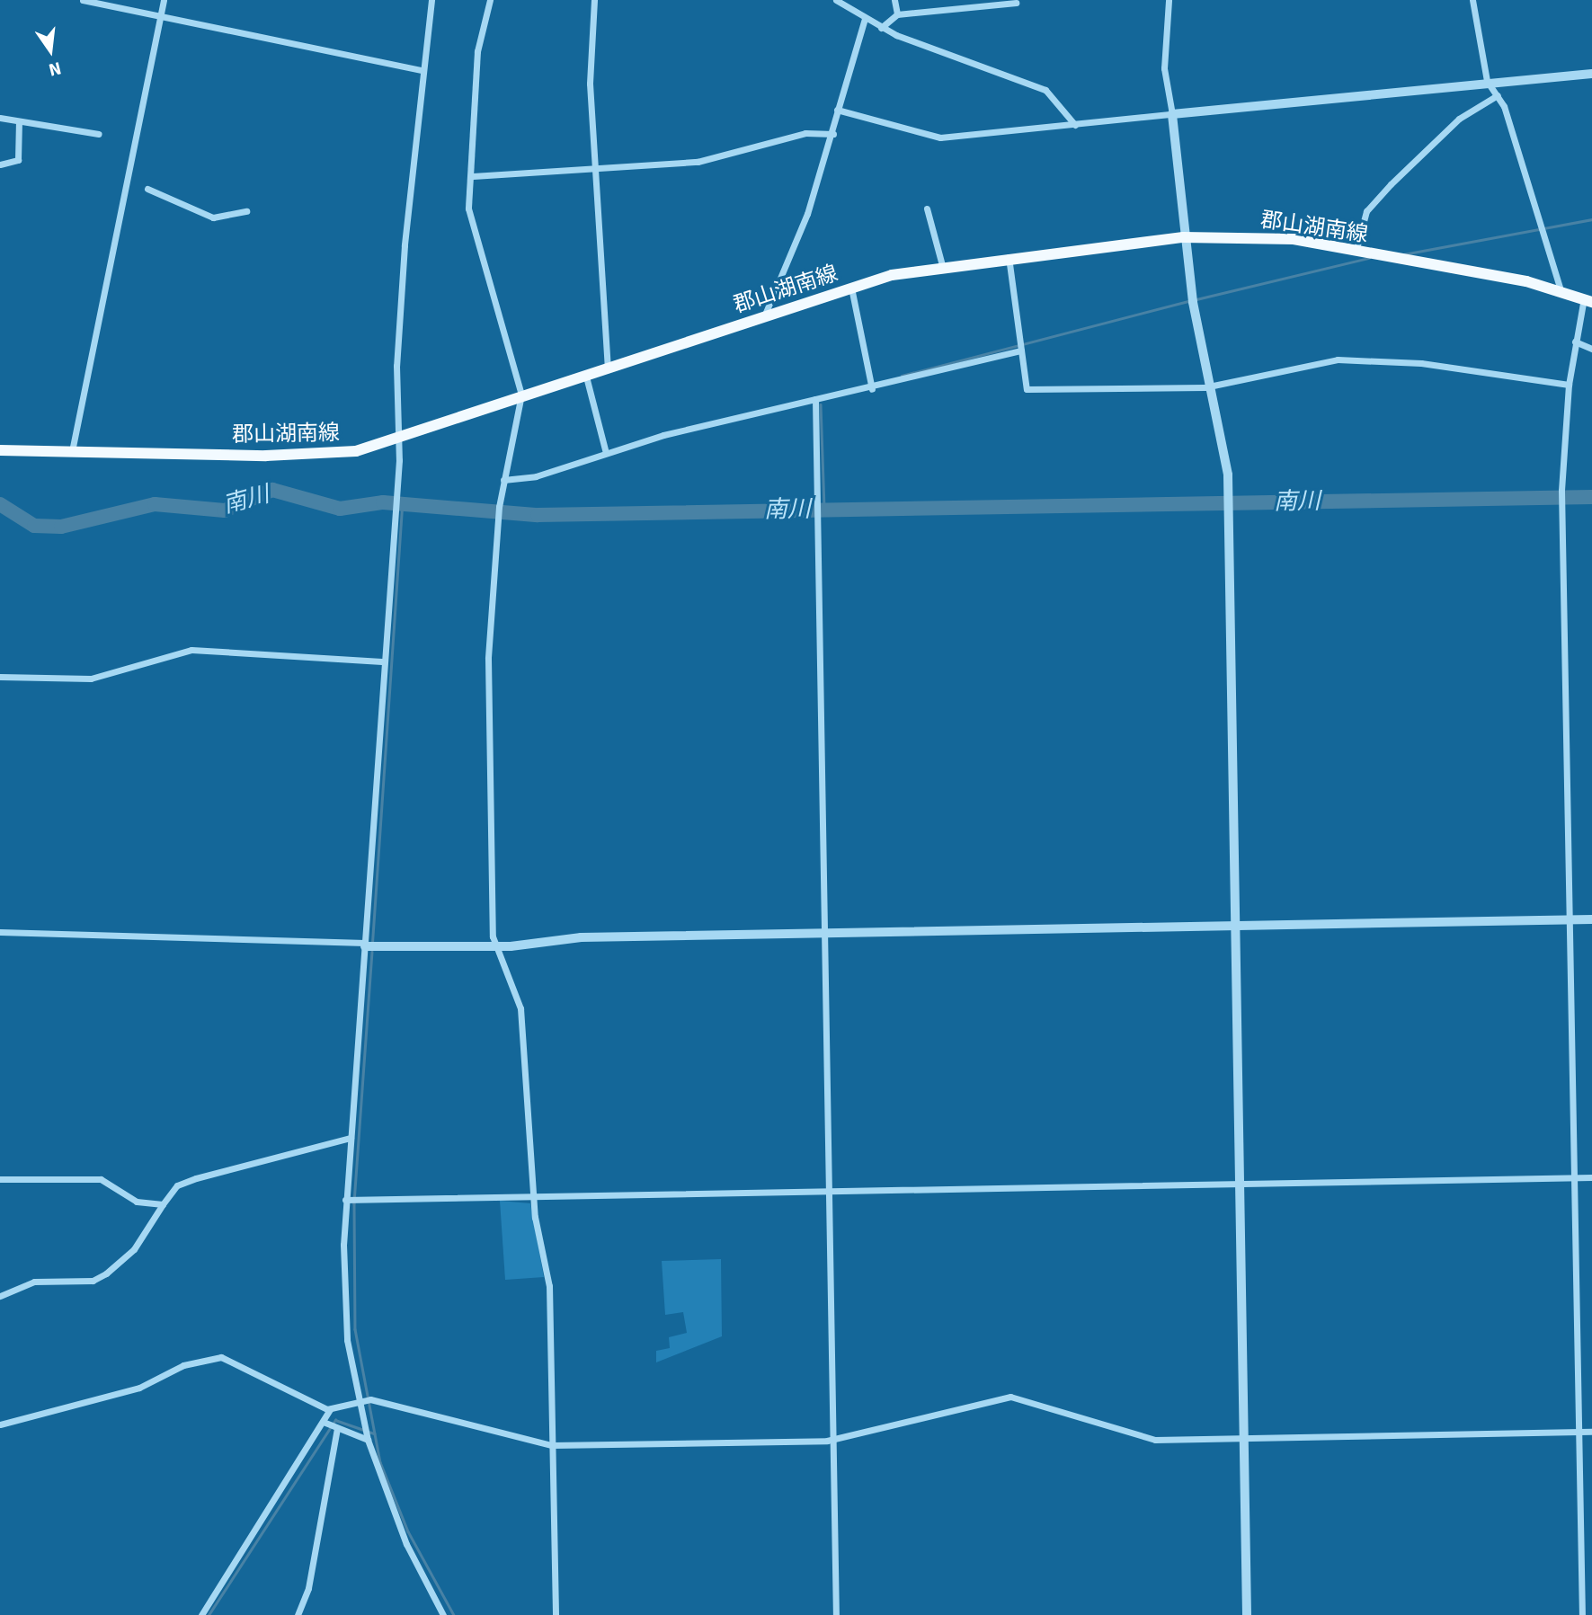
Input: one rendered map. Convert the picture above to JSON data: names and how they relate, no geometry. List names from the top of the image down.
{
  "streets": {
    "main road": ["郡山湖南線"]
  },
  "water": ["南川"],
  "north": "bottom"
}
